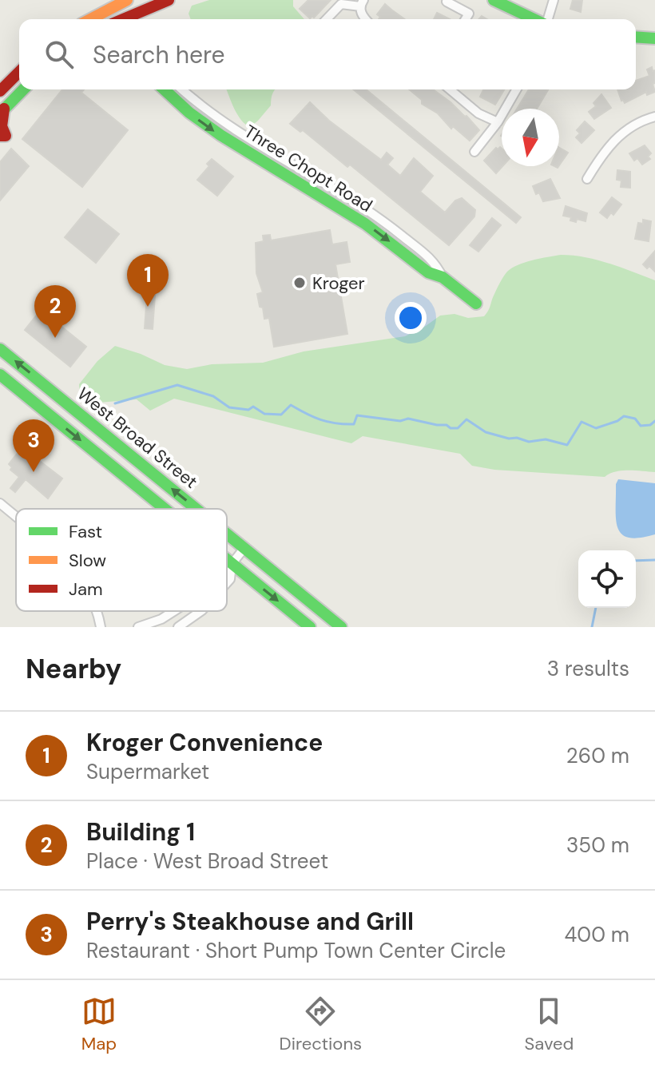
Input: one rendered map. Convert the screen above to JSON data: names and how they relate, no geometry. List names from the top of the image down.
{
  "streets": {
    "main road": ["Three Chopt Road", "West Broad Street"]
  },
  "one_way": ["Three Chopt Road"],
  "places": ["Kroger"],
  "legend": ["Fast", "Slow", "Jam"],
  "north": "bottom",
  "page": {
    "search": "Search here",
    "pins": ["1", "2", "3"],
    "heading": ["Nearby", "3 results"],
    "list": [
      {
        "mark": "1",
        "name": "Kroger Convenience",
        "note": "Supermarket",
        "value": "260 m"
      },
      {
        "mark": "2",
        "name": "Building 1",
        "note": "Place · West Broad Street",
        "value": "350 m"
      },
      {
        "mark": "3",
        "name": "Perry's Steakhouse and Grill",
        "note": "Restaurant · Short Pump Town Center Circle",
        "value": "400 m"
      }
    ],
    "nav": ["Map", "Directions", "Saved"]
  }
}
